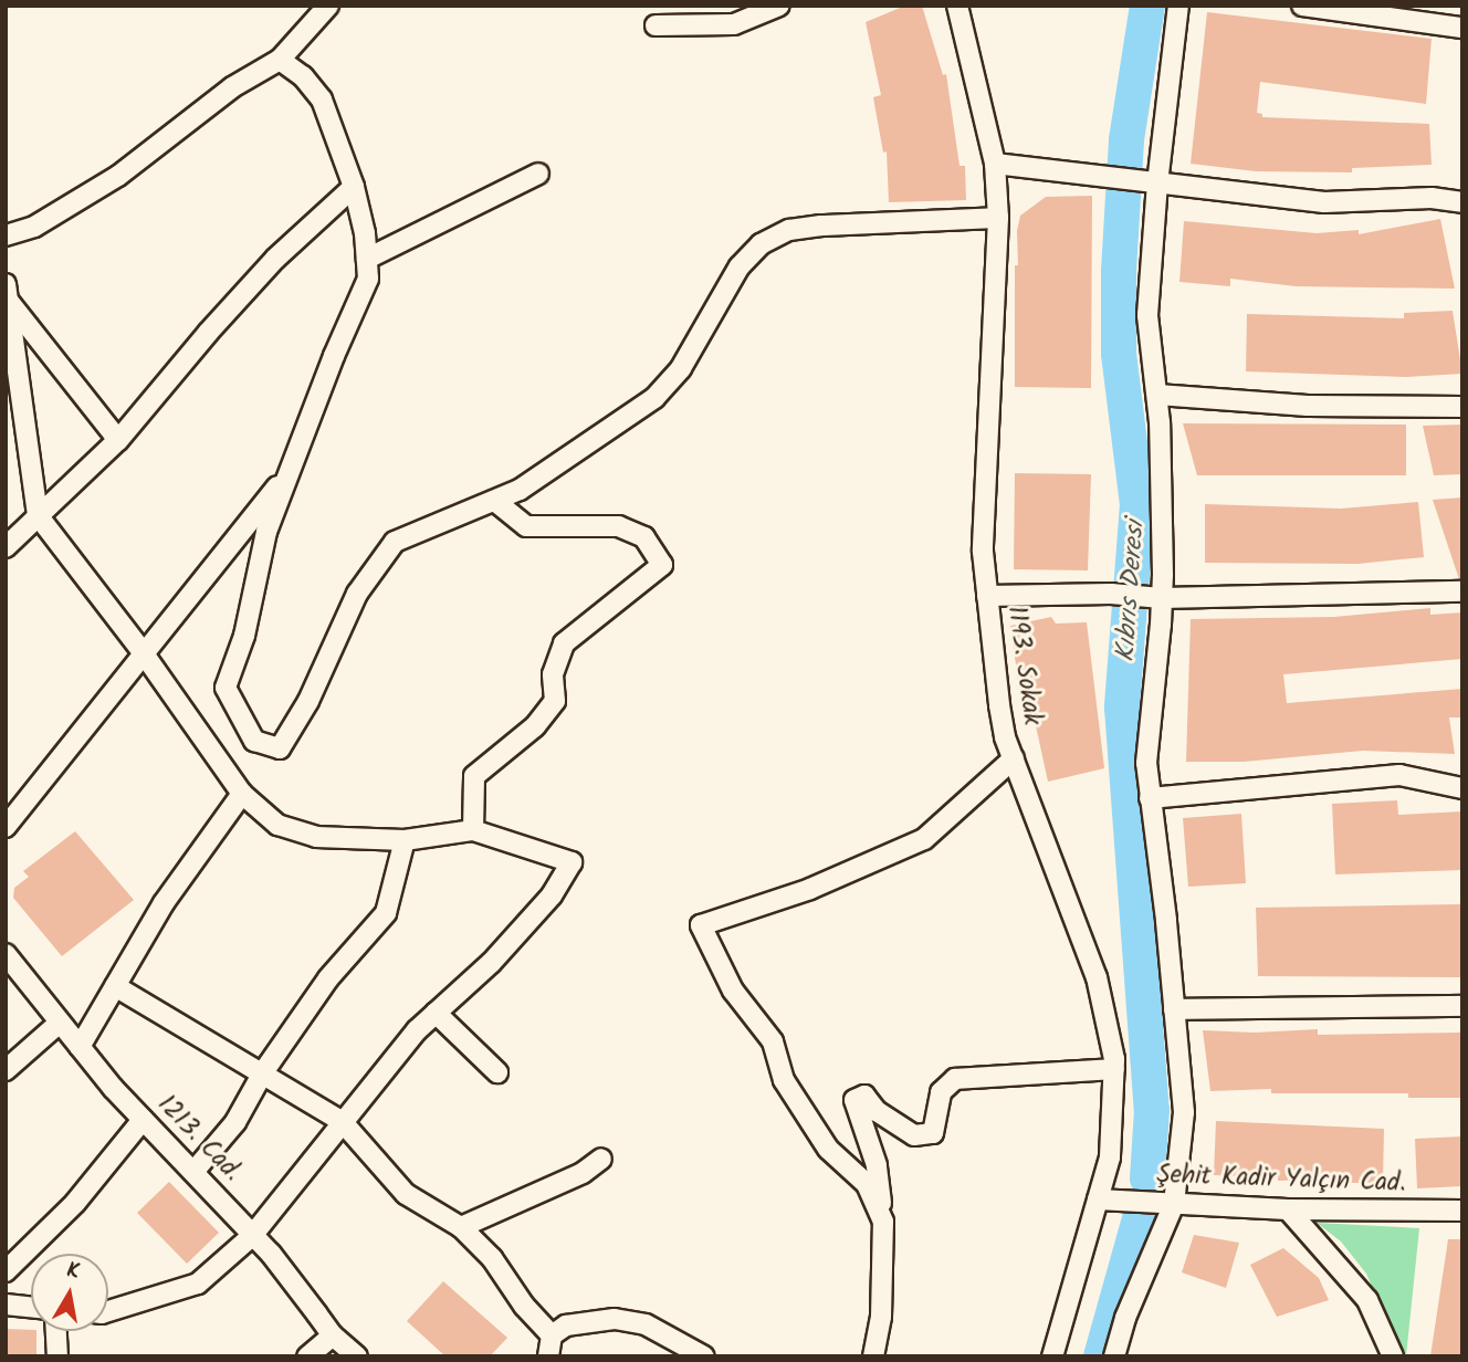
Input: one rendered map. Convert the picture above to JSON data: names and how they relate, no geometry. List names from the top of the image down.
{
  "streets": {
    "street": ["1193. Sokak", "1213. Cad.", "Şehit Kadir Yalçın Cad."]
  },
  "crossings": [
    ["1193. Sokak", "Şehit Kadir Yalçın Cad."]
  ],
  "water": ["Kıbrıs Deresi"],
  "north": "top"
}
